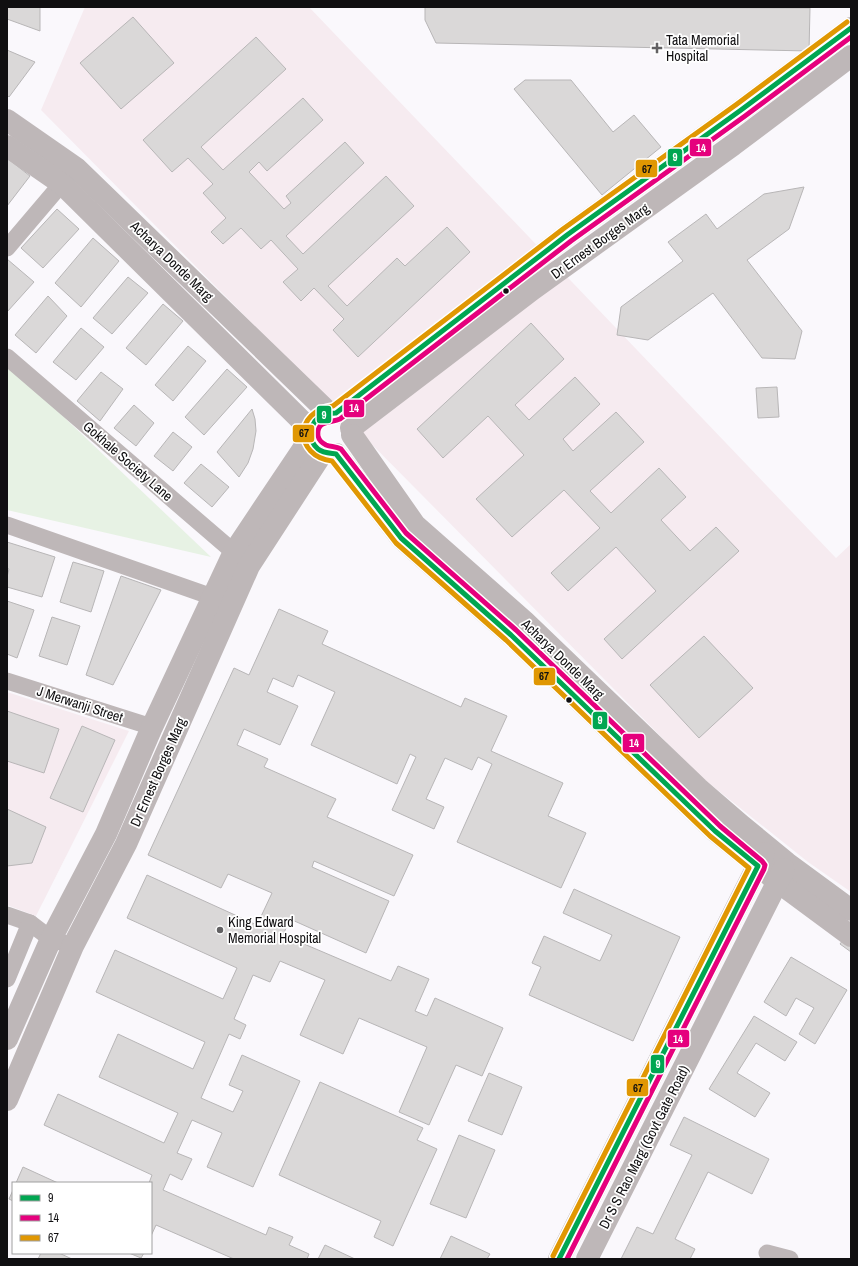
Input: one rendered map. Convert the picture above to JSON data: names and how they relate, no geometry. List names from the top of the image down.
{
  "streets": {
    "main road": ["Dr Ernest Borges Marg", "Acharya Donde Marg", "Dr S S Rao Marg (Govt Gate Road)"],
    "street": ["Gokhale Society Lane", "J Merwanji Street"]
  },
  "crossings": [
    ["Dr Ernest Borges Marg", "Acharya Donde Marg"],
    ["Dr Ernest Borges Marg", "Gokhale Society Lane"],
    ["Dr Ernest Borges Marg", "J Merwanji Street"],
    ["Acharya Donde Marg", "Dr S S Rao Marg (Govt Gate Road)"]
  ],
  "places": {
    "health": ["Tata Memorial Hospital"],
    "other": ["King Edward Memorial Hospital"]
  },
  "lines": ["transit line 67", "transit line 9", "transit line 14"],
  "legend": ["9", "14", "67"]
}
